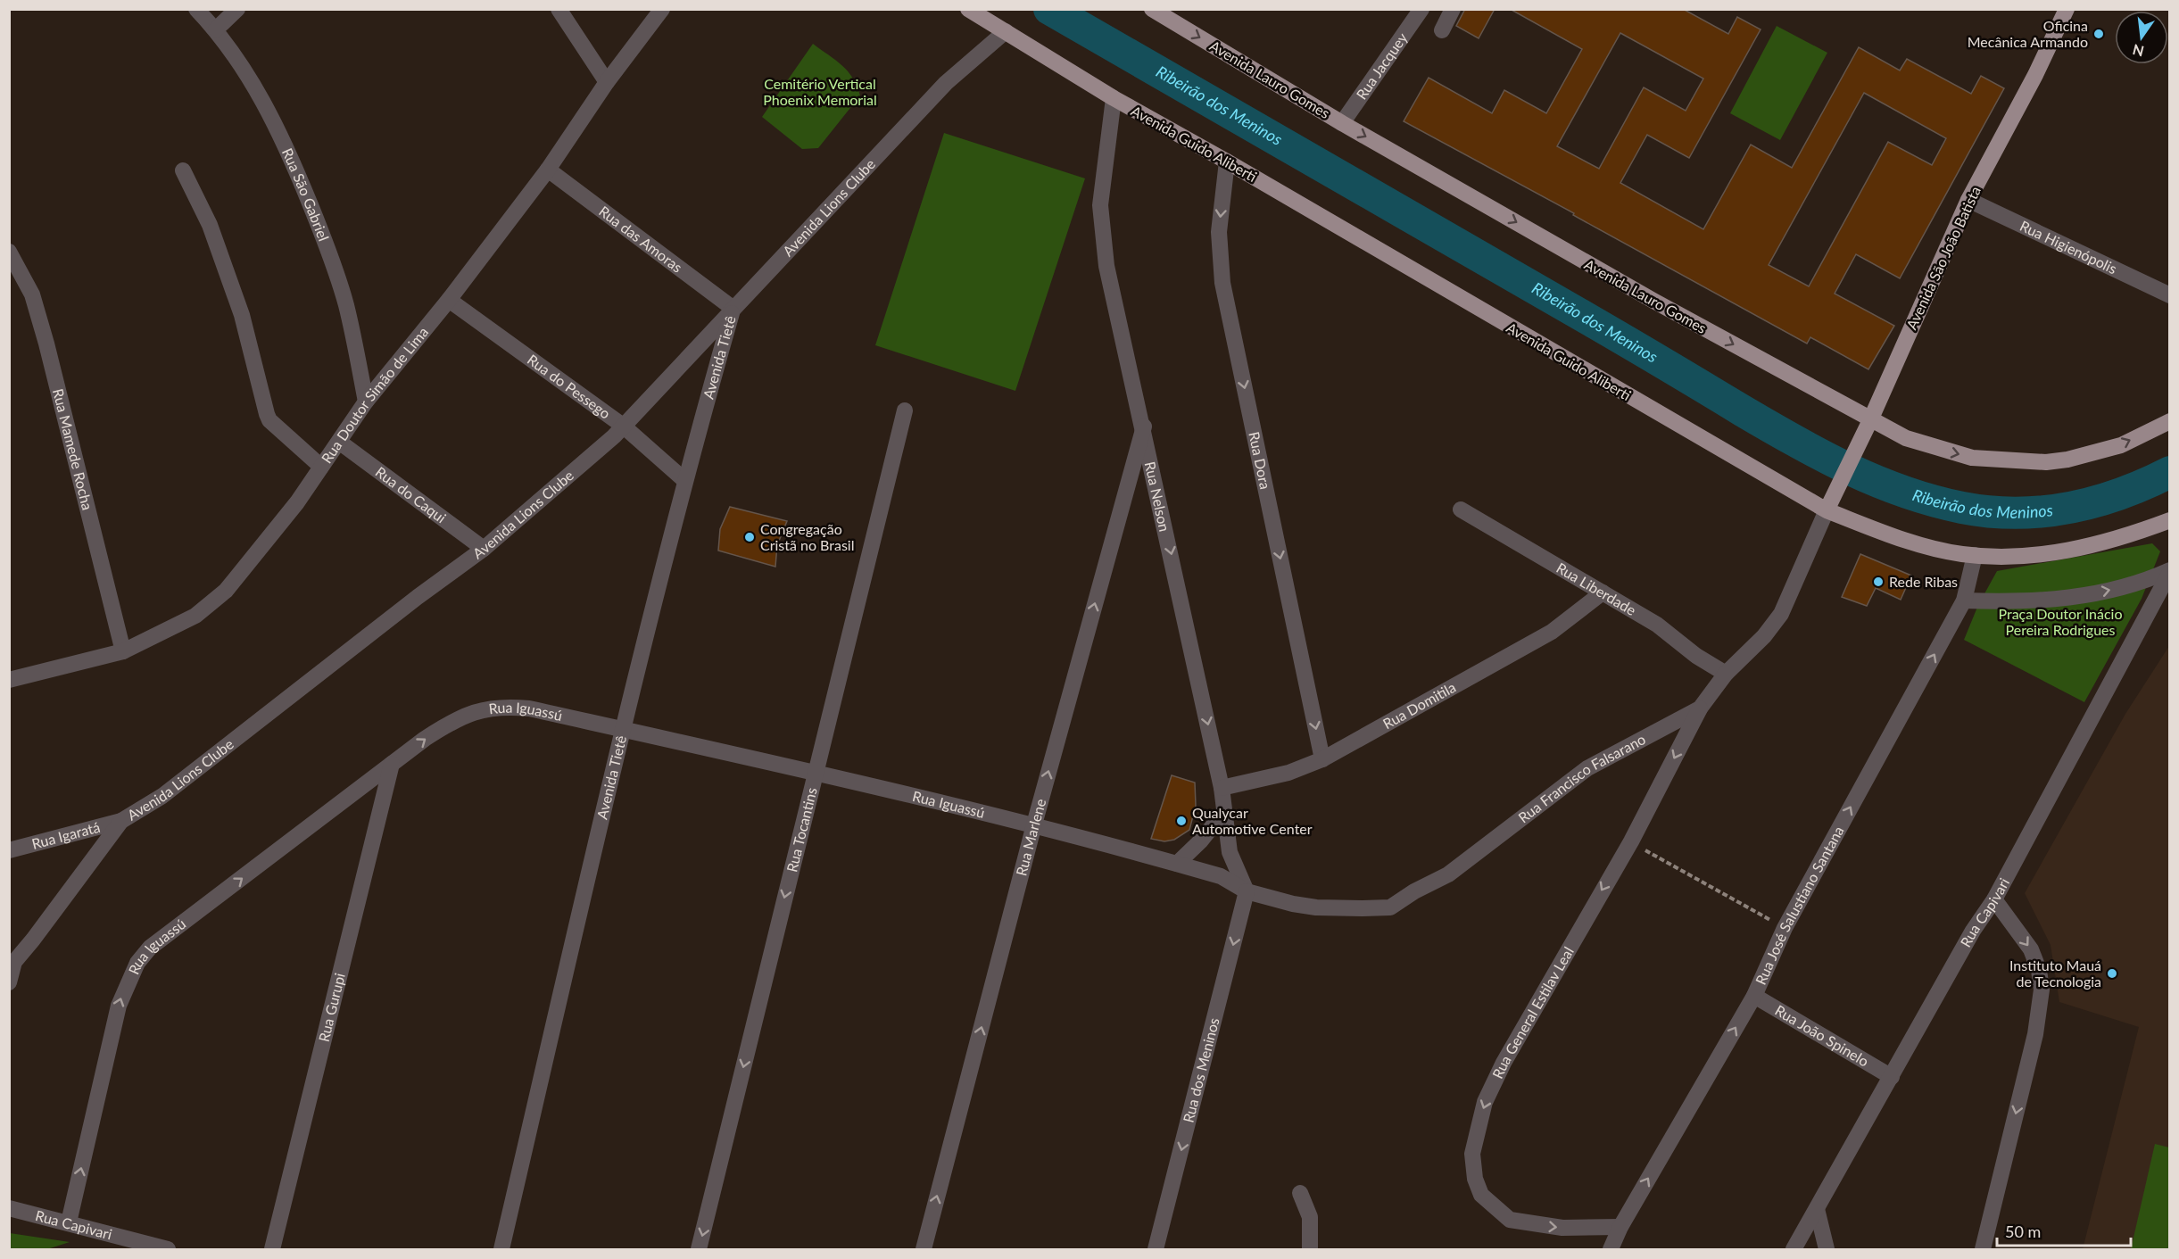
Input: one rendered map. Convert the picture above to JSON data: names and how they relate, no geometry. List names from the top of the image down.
{
  "streets": {
    "main road": ["Avenida Lauro Gomes", "Avenida Guido Aliberti", "Avenida São João Batista"],
    "street": [
      "Rua Jacquey",
      "Rua São Gabriel",
      "Avenida Lions Clube",
      "Rua das Amoras",
      "Rua Higienópolis",
      "Avenida Tietê",
      "Rua do Pessego",
      "Rua Doutor Simão de Lima",
      "Rua Mamede Rocha",
      "Rua Dora",
      "Rua do Caqui",
      "Rua Nelson",
      "Rua Liberdade",
      "Rua Domitila",
      "Rua Iguassú",
      "Rua Francisco Falsarano",
      "Rua Tocantins",
      "Rua Igaratá",
      "Rua Marlene",
      "Rua José Salustiano Santana",
      "Rua Capivari",
      "Rua Gurupi",
      "Rua General Estilav Leal",
      "Rua João Spinelo",
      "Rua dos Meninos"
    ]
  },
  "crossings": [
    ["Rua Jacquey", "Avenida Lauro Gomes"],
    ["Avenida Lauro Gomes", "Avenida São João Batista"],
    ["Avenida Guido Aliberti", "Avenida Lions Clube"],
    ["Avenida Guido Aliberti", "Avenida São João Batista"],
    ["Avenida Guido Aliberti", "Rua Dora"],
    ["Avenida Guido Aliberti", "Rua Nelson"],
    ["Avenida Guido Aliberti", "Rua Francisco Falsarano"],
    ["Avenida Guido Aliberti", "Rua José Salustiano Santana"],
    ["Rua São Gabriel", "Rua Doutor Simão de Lima"],
    ["Avenida Lions Clube", "Rua das Amoras"],
    ["Avenida Lions Clube", "Avenida Tietê"],
    ["Avenida Lions Clube", "Rua do Pessego"],
    ["Avenida Lions Clube", "Rua do Caqui"],
    ["Avenida Lions Clube", "Rua Igaratá"],
    ["Rua das Amoras", "Avenida Tietê"],
    ["Rua das Amoras", "Rua Doutor Simão de Lima"],
    ["Rua Higienópolis", "Avenida São João Batista"],
    ["Avenida São João Batista", "Rua Francisco Falsarano"],
    ["Avenida Tietê", "Rua do Pessego"],
    ["Avenida Tietê", "Rua Iguassú"],
    ["Rua do Pessego", "Rua Doutor Simão de Lima"],
    ["Rua Doutor Simão de Lima", "Rua Mamede Rocha"],
    ["Rua Doutor Simão de Lima", "Rua do Caqui"],
    ["Rua Dora", "Rua Domitila"],
    ["Rua Nelson", "Rua Domitila"],
    ["Rua Nelson", "Rua Iguassú"],
    ["Rua Nelson", "Rua Francisco Falsarano"],
    ["Rua Nelson", "Rua Marlene"],
    ["Rua Nelson", "Rua dos Meninos"],
    ["Rua Liberdade", "Rua Domitila"],
    ["Rua Liberdade", "Rua Francisco Falsarano"],
    ["Rua Iguassú", "Rua Francisco Falsarano"],
    ["Rua Iguassú", "Rua Tocantins"],
    ["Rua Iguassú", "Rua Marlene"],
    ["Rua Iguassú", "Rua Capivari"],
    ["Rua Iguassú", "Rua Gurupi"],
    ["Rua Iguassú", "Rua dos Meninos"],
    ["Rua Francisco Falsarano", "Rua General Estilav Leal"],
    ["Rua Francisco Falsarano", "Rua dos Meninos"],
    ["Rua José Salustiano Santana", "Rua General Estilav Leal"],
    ["Rua José Salustiano Santana", "Rua João Spinelo"],
    ["Rua Capivari", "Rua João Spinelo"]
  ],
  "one_way": [
    "Avenida Lauro Gomes",
    "Rua Dora",
    "Rua Nelson",
    "Rua Iguassú",
    "Rua Tocantins",
    "Rua Marlene",
    "Rua José Salustiano Santana",
    "Rua dos Meninos"
  ],
  "water": ["Ribeirão dos Meninos"],
  "parks": ["Cemitério Vertical Phoenix Memorial", "Praça Doutor Inácio Pereira Rodrigues"],
  "places": [
    "Oficina Mecânica Armando",
    "Congregação Cristã no Brasil",
    "Rede Ribas",
    "Qualycar Automotive Center",
    "Instituto Mauá de Tecnologia"
  ],
  "scale_bar": "50 m",
  "north": "bottom"
}
